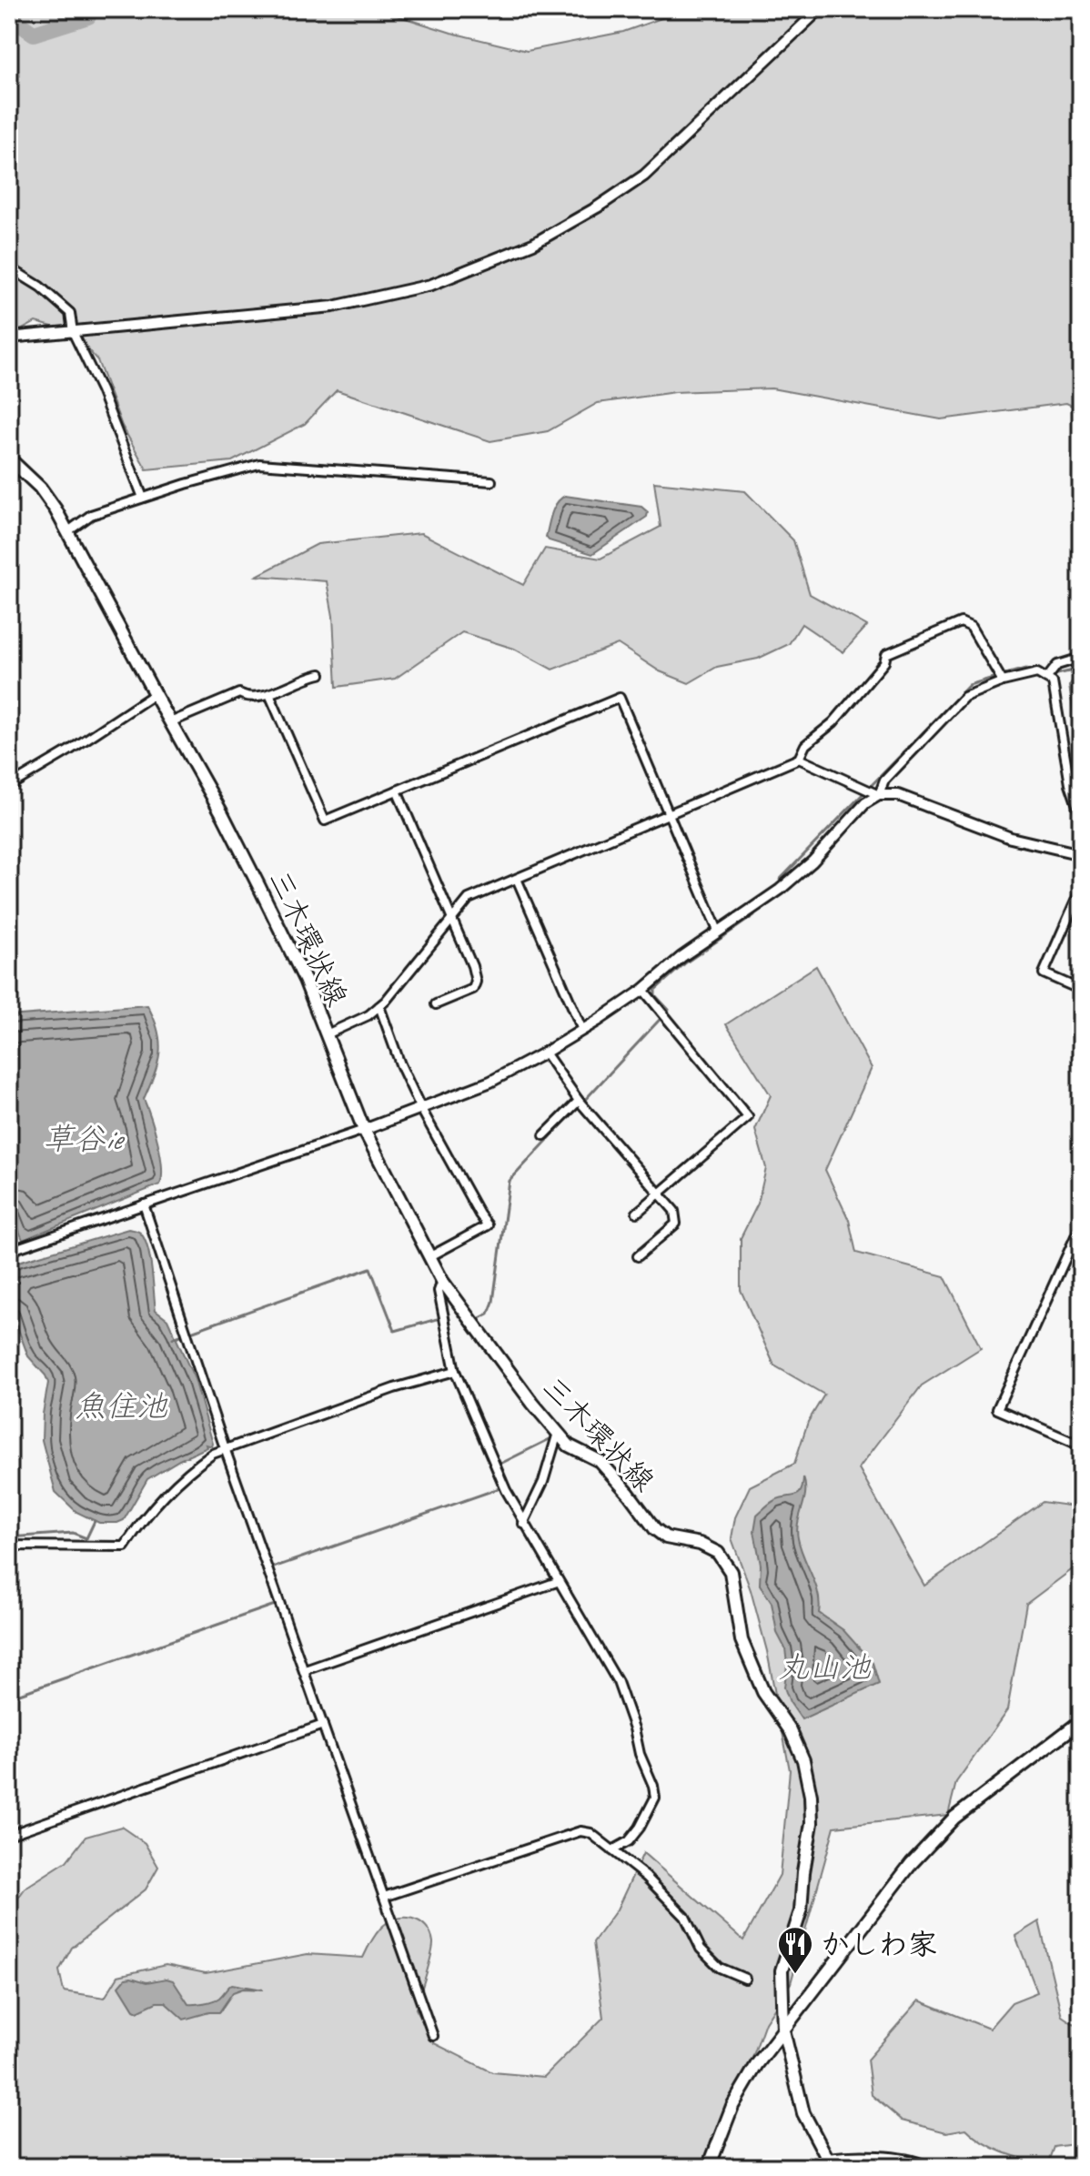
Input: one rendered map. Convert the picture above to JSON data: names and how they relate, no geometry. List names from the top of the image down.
{
  "streets": {
    "main road": ["三木環状線"]
  },
  "water": ["草谷ie", "魚住池", "丸山池"],
  "places": {
    "restaurant": ["かしわ家"]
  }
}
